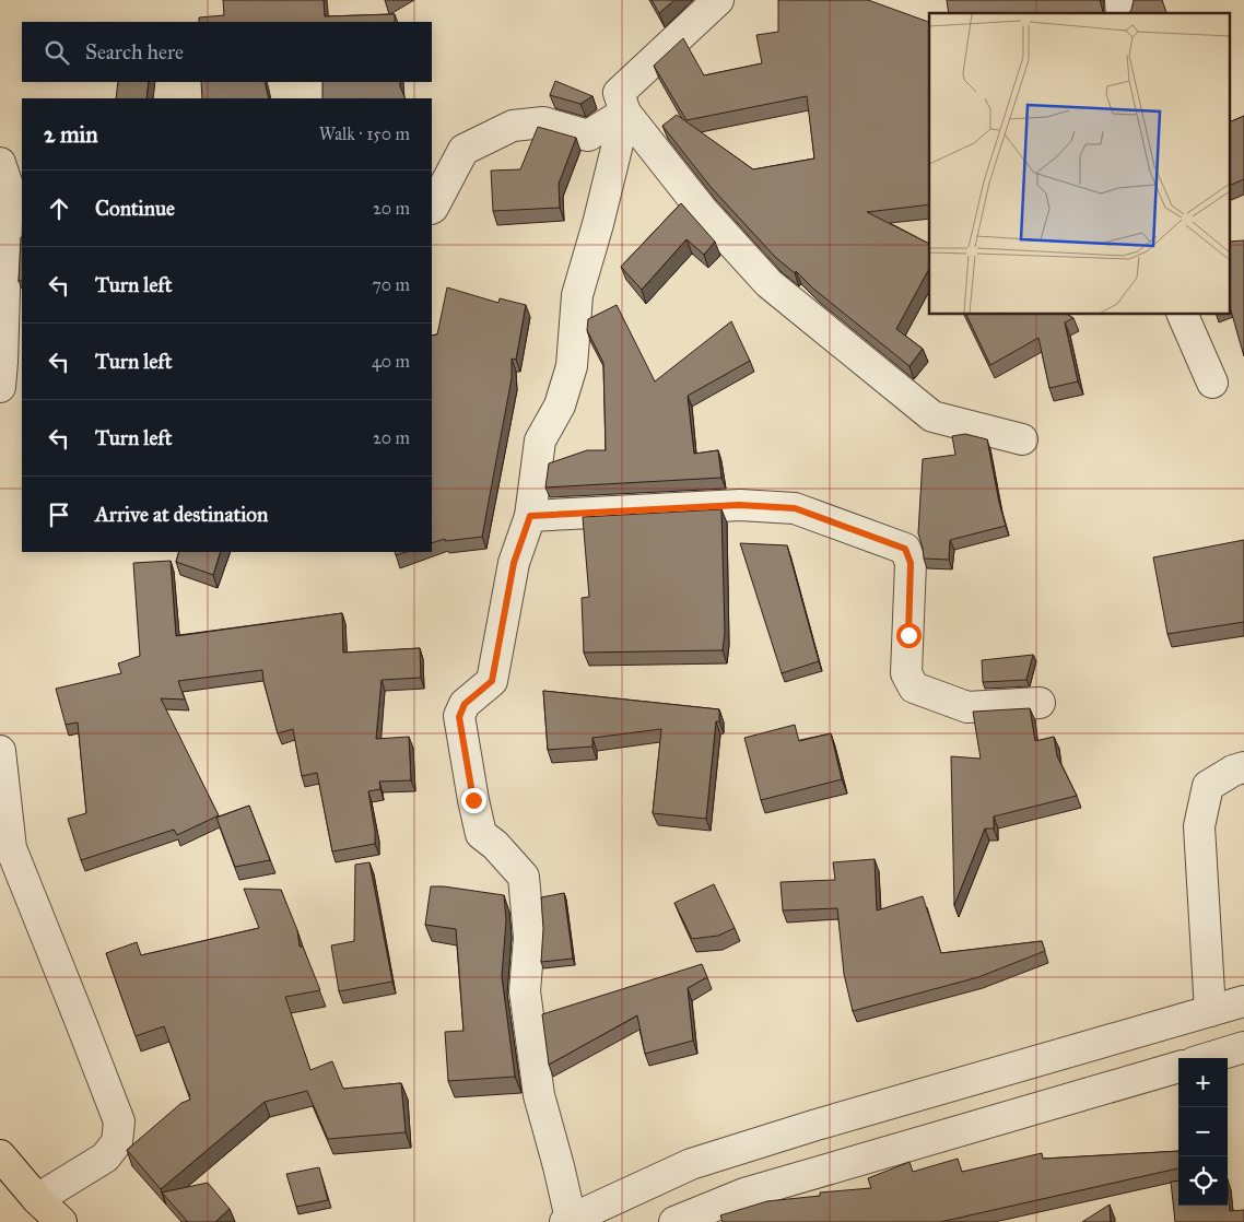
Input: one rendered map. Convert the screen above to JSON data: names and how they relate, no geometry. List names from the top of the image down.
{
  "page": {
    "search": "Search here",
    "heading": ["2 min", "Walk · 150 m"],
    "list": [
      ["Continue", "20 m"],
      ["Turn left", "70 m"],
      ["Turn left", "40 m"],
      ["Turn left", "20 m"],
      "Arrive at destination"
    ],
    "map_buttons": ["+", "−"]
  }
}
